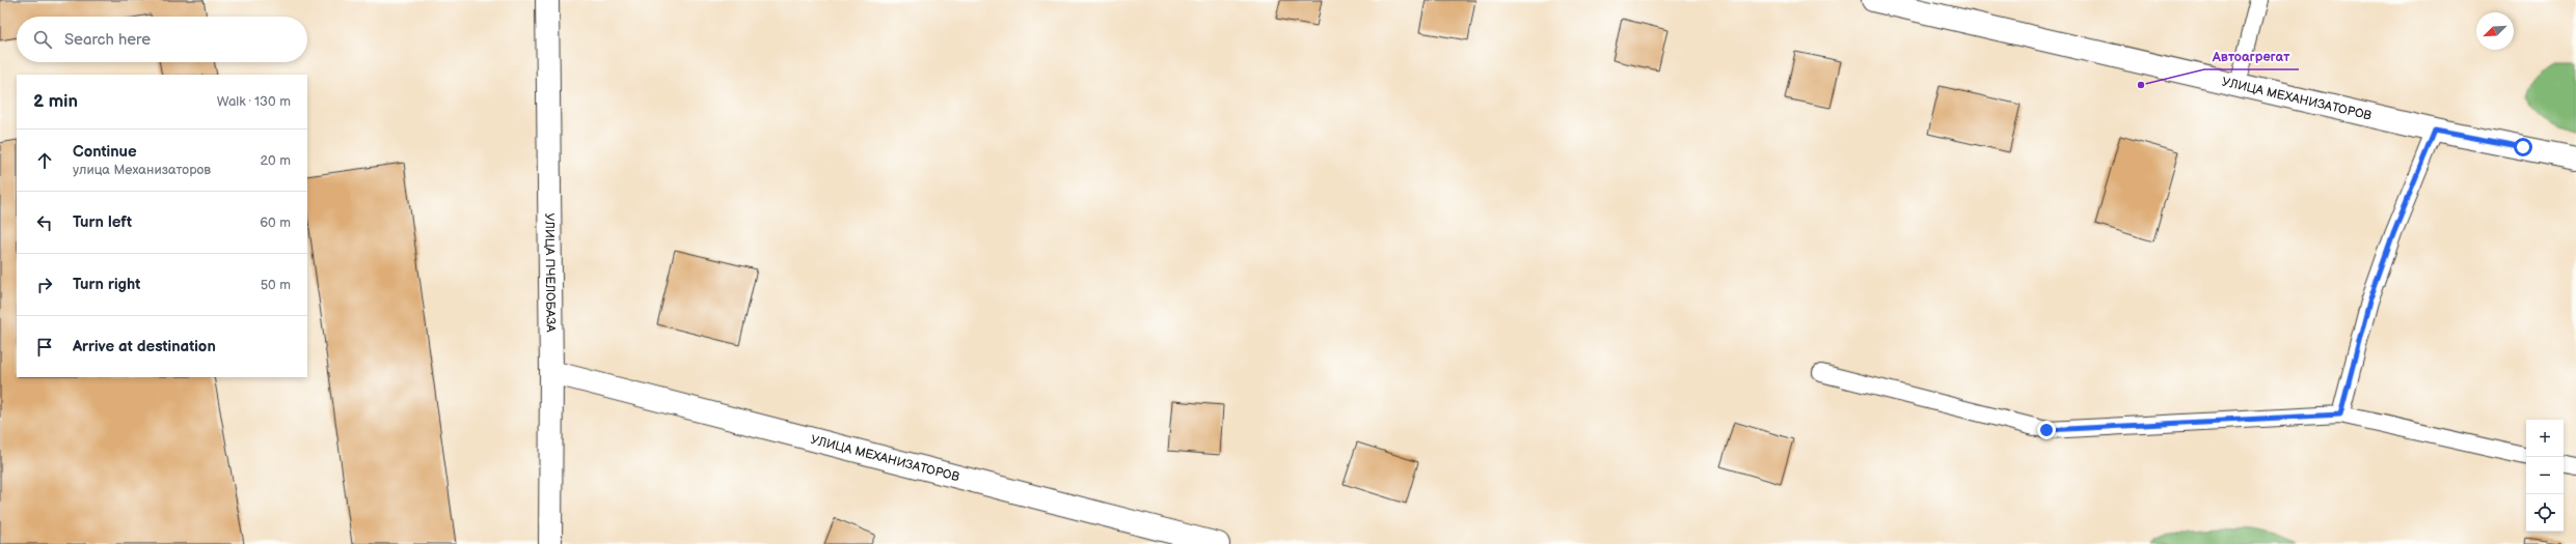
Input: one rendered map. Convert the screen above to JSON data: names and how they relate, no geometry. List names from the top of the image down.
{
  "streets": {
    "street": ["УЛИЦА МЕХАНИЗАТОРОВ", "УЛИЦА ПЧЕЛОБАЗА"]
  },
  "crossings": [
    ["УЛИЦА МЕХАНИЗАТОРОВ", "УЛИЦА ПЧЕЛОБАЗА"]
  ],
  "places": ["Автоагрегат"],
  "north": "bottom left",
  "page": {
    "search": "Search here",
    "heading": ["2 min", "Walk · 130 m"],
    "list": [
      ["Continue", "улица Механизаторов", "20 m"],
      ["Turn left", "60 m"],
      ["Turn right", "50 m"],
      "Arrive at destination"
    ],
    "map_buttons": ["+", "−"]
  }
}
